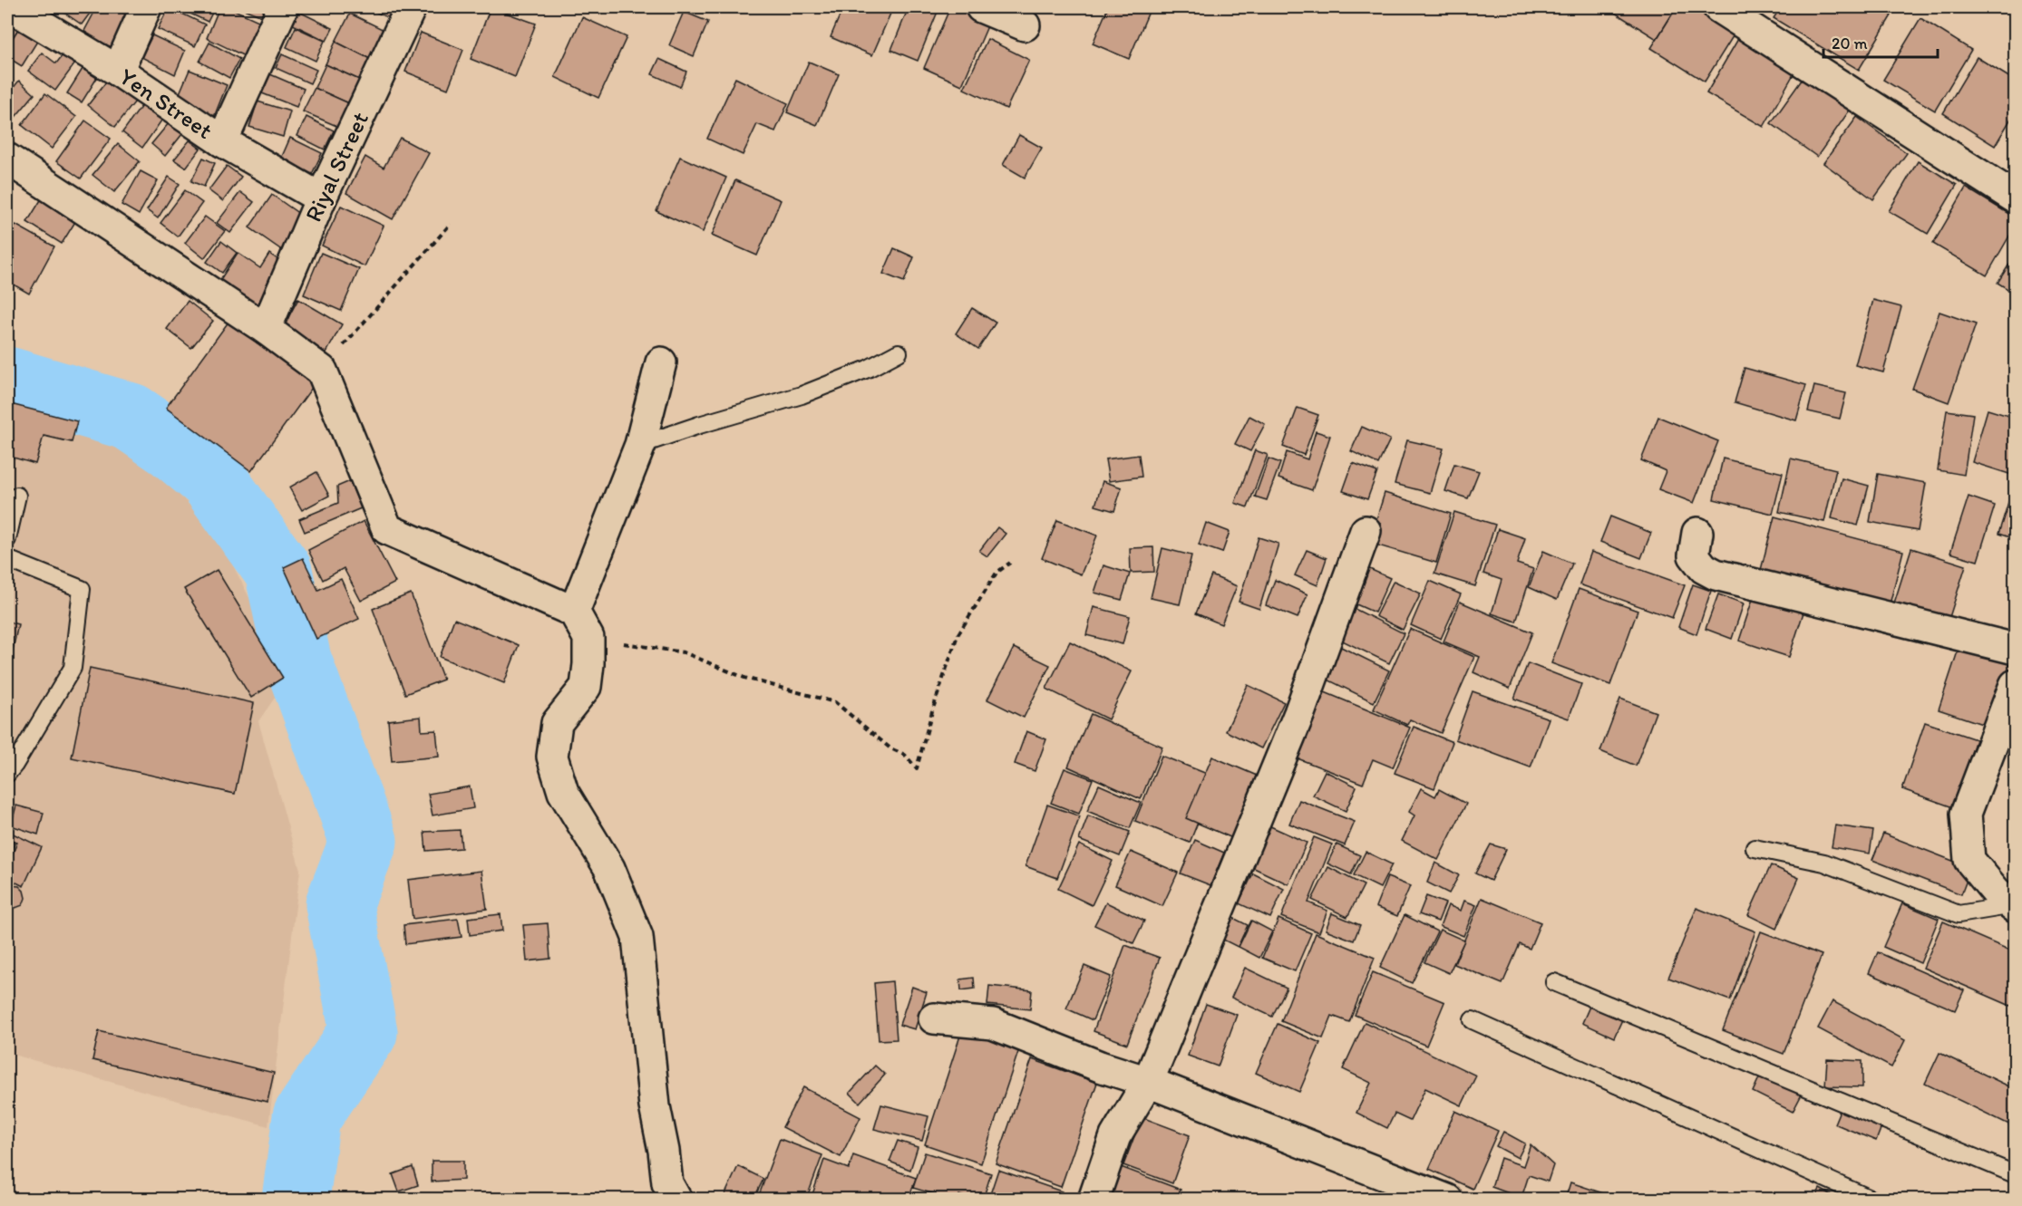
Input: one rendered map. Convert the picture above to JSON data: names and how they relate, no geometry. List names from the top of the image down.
{
  "streets": {
    "street": ["Yen Street", "Riyal Street"]
  },
  "crossings": [
    ["Yen Street", "Riyal Street"]
  ],
  "scale_bar": "20 m"
}
